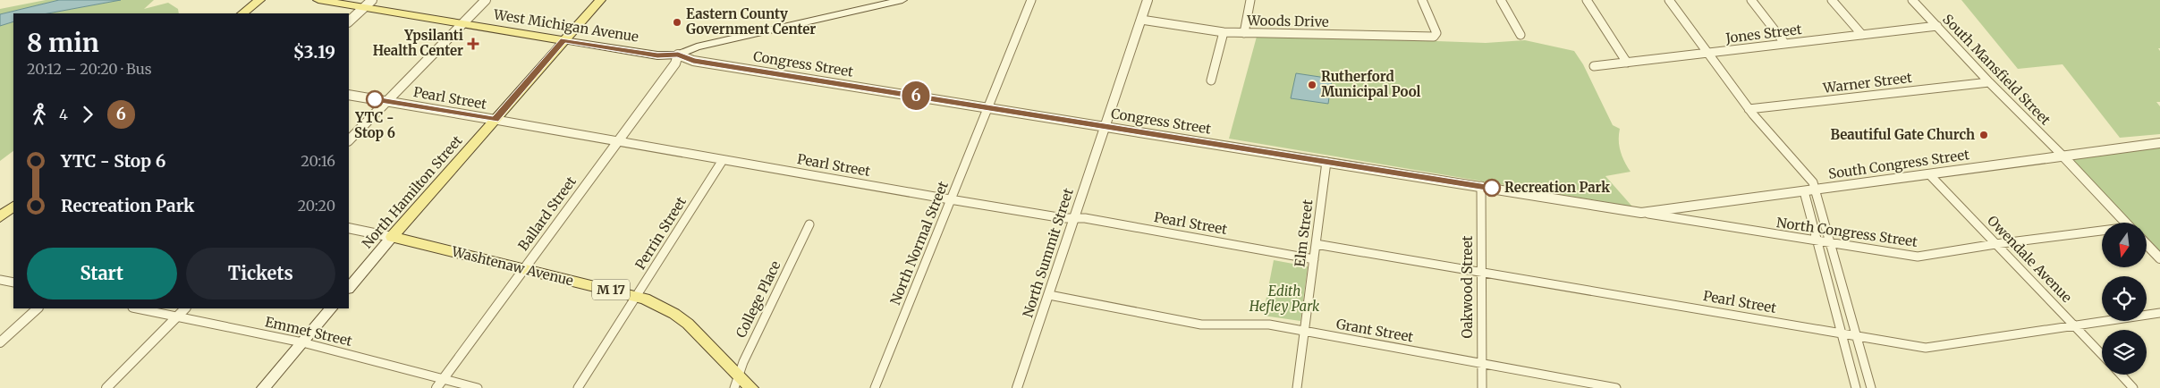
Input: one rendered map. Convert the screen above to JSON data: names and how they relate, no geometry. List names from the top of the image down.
{
  "streets": {
    "main road": [
      "West Michigan Avenue",
      "North Hamilton Street",
      "Washtenaw Avenue",
      "M 17"
    ],
    "street": [
      "Woods Drive",
      "Jones Street",
      "Congress Street",
      "South Mansfield Street",
      "Warner Street",
      "Pearl Street",
      "South Congress Street",
      "Ballard Street",
      "North Congress Street",
      "Perrin Street",
      "Elm Street",
      "North Normal Street",
      "North Summit Street",
      "Owendale Avenue",
      "Oakwood Street",
      "College Place",
      "Grant Street",
      "Emmet Street"
    ]
  },
  "crossings": [
    ["Woods Drive", "North Summit Street"],
    ["West Michigan Avenue", "Congress Street"],
    ["West Michigan Avenue", "North Hamilton Street"],
    ["West Michigan Avenue", "Ballard Street"],
    ["Jones Street", "South Mansfield Street"],
    ["Congress Street", "South Congress Street"],
    ["Congress Street", "Ballard Street"],
    ["Congress Street", "North Congress Street"],
    ["Congress Street", "Elm Street"],
    ["Congress Street", "North Normal Street"],
    ["Congress Street", "North Summit Street"],
    ["Congress Street", "Oakwood Street"],
    ["South Mansfield Street", "Warner Street"],
    ["South Mansfield Street", "South Congress Street"],
    ["Pearl Street", "North Hamilton Street"],
    ["Pearl Street", "Ballard Street"],
    ["Pearl Street", "Perrin Street"],
    ["Pearl Street", "Elm Street"],
    ["Pearl Street", "North Normal Street"],
    ["Pearl Street", "North Summit Street"],
    ["Pearl Street", "Owendale Avenue"],
    ["Pearl Street", "Oakwood Street"],
    ["South Congress Street", "North Congress Street"],
    ["South Congress Street", "Owendale Avenue"],
    ["North Hamilton Street", "Washtenaw Avenue"],
    ["Ballard Street", "Washtenaw Avenue"],
    ["Ballard Street", "Emmet Street"],
    ["North Congress Street", "Owendale Avenue"],
    ["Perrin Street", "Washtenaw Avenue"],
    ["Elm Street", "Grant Street"],
    ["North Summit Street", "Grant Street"],
    ["Washtenaw Avenue", "College Place"],
    ["Oakwood Street", "Grant Street"]
  ],
  "parks": ["Edith Hefley Park"],
  "places": {
    "other": [
      "Eastern County Government Center",
      "Rutherford Municipal Pool",
      "YTC - Stop 6",
      "Beautiful Gate Church",
      "Recreation Park"
    ],
    "health": ["Ypsilanti Health Center"]
  },
  "lines": ["bus line 6"],
  "north": "bottom",
  "page": {
    "on_map": "6",
    "heading": ["8 min", "20:12 – 20:20 · Bus", "$3.19"],
    "legs": ["4", "6"],
    "list": [
      {
        "name": "YTC - Stop 6",
        "value": "20:16"
      },
      {
        "name": "Recreation Park",
        "value": "20:20"
      }
    ],
    "buttons": ["Start", "Tickets"]
  }
}
